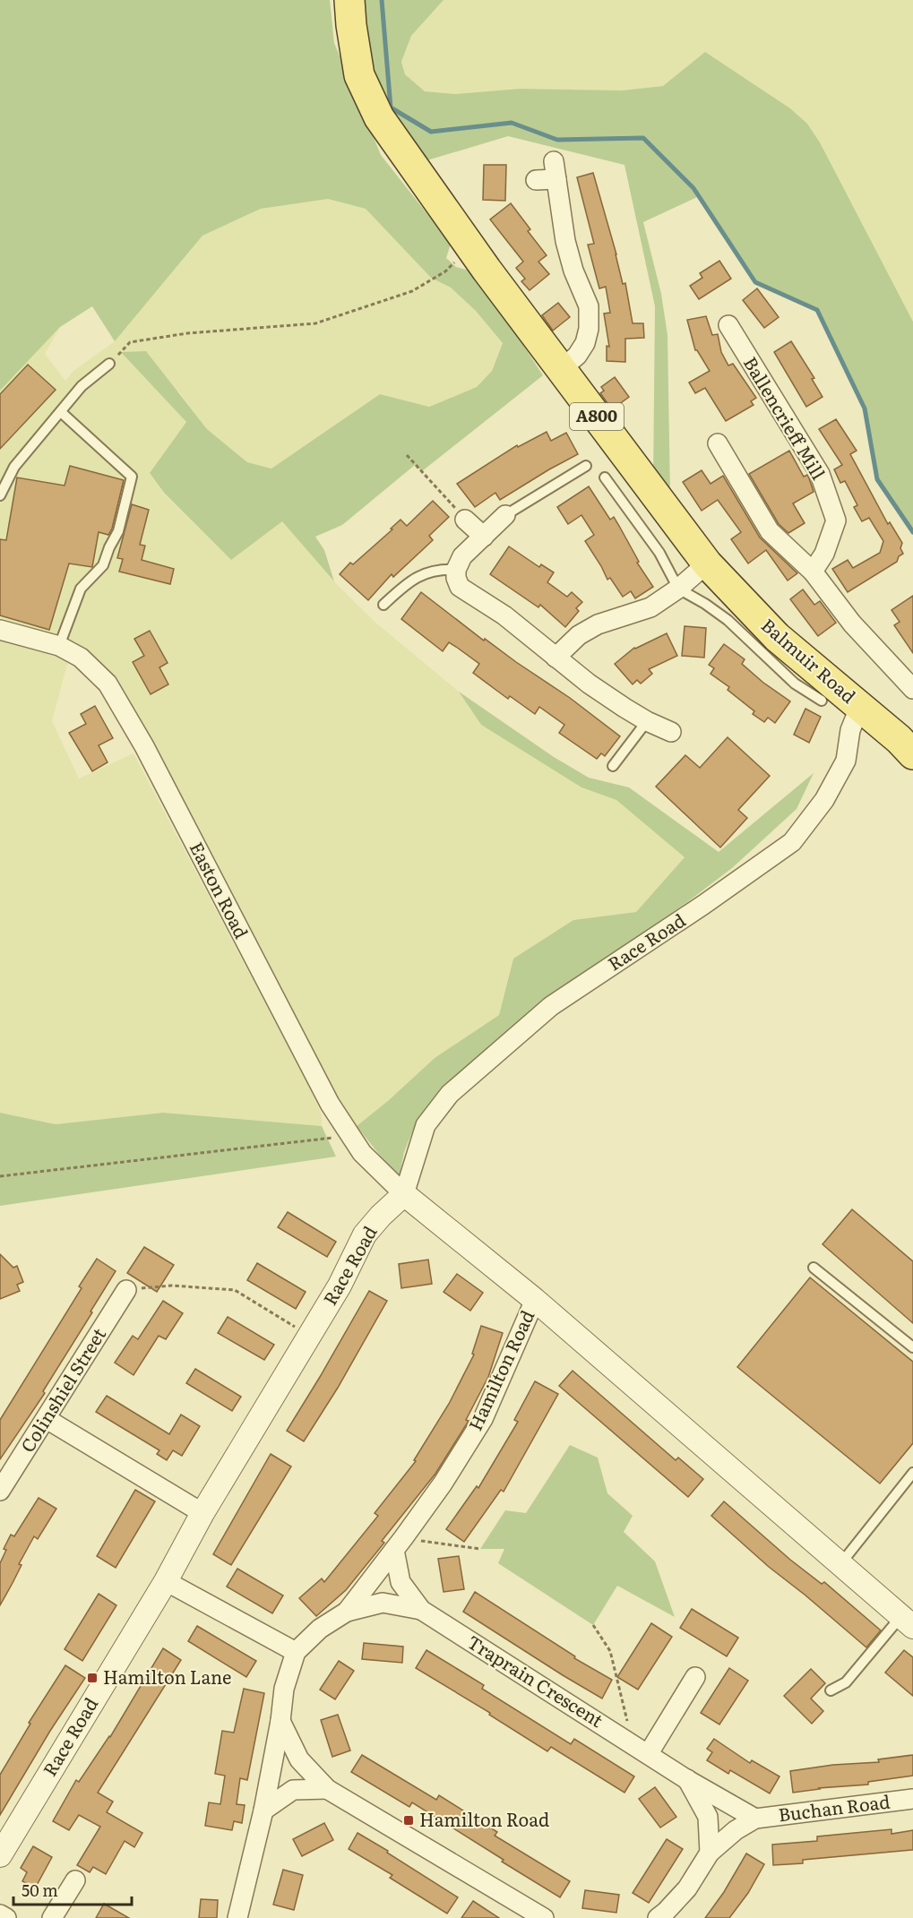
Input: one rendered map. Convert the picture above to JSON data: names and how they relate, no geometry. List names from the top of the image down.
{
  "streets": {
    "main road": ["A800", "Balmuir Road"],
    "street": [
      "Ballencrieff Mill",
      "Easton Road",
      "Race Road",
      "Hamilton Road",
      "Colinshiel Street",
      "Traprain Crescent",
      "Buchan Road"
    ]
  },
  "crossings": [
    ["A800", "Balmuir Road"],
    ["Balmuir Road", "Race Road"],
    ["Easton Road", "Race Road"],
    ["Hamilton Road", "Traprain Crescent"],
    ["Traprain Crescent", "Buchan Road"]
  ],
  "places": {
    "transit": ["Hamilton Lane", "Hamilton Road"]
  },
  "scale_bar": "50 m"
}
